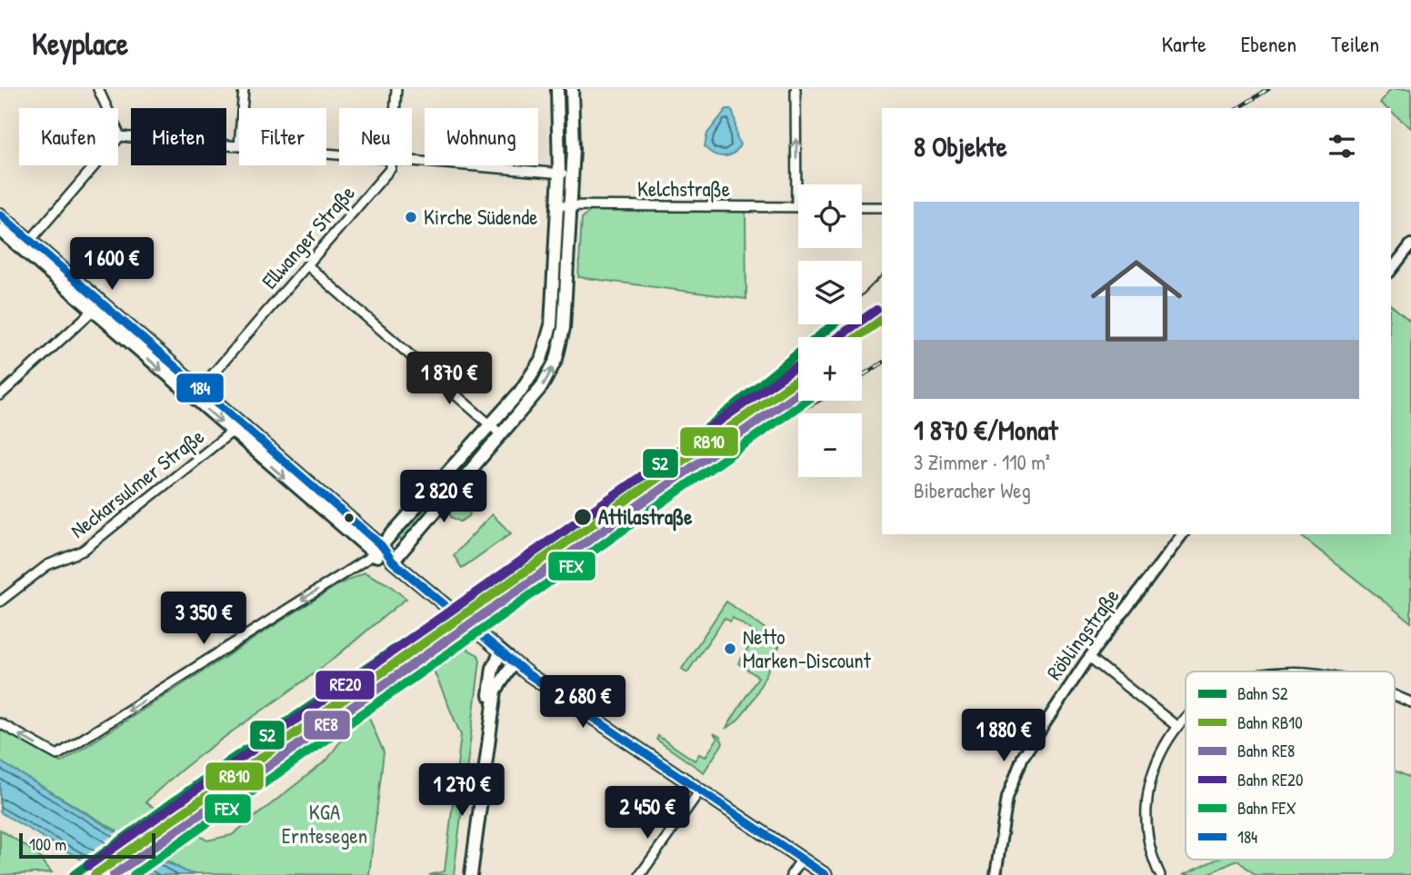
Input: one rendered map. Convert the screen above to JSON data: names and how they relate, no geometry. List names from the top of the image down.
{
  "streets": {
    "street": [
      "Kelchstraße",
      "Ellwanger Straße",
      "Neckarsulmer Straße",
      "Röblingstraße"
    ]
  },
  "parks": ["KGA Erntesegen"],
  "places": ["Kirche Südende", "Attilastraße", "Netto Marken-Discount"],
  "lines": [
    "transit line 184",
    "rail line RE20",
    "rail line RB10",
    "rail line S2",
    "rail line RE8",
    "rail line FEX"
  ],
  "legend": [
    "Bahn S2",
    "Bahn RB10",
    "Bahn RE8",
    "Bahn RE20",
    "Bahn FEX",
    "184"
  ],
  "scale_bar": "100 m",
  "page": {
    "header": "Keyplace",
    "nav": ["Karte", "Ebenen", "Teilen"],
    "chip": [
      "Kaufen",
      "Mieten",
      "Filter",
      "Neu",
      "Wohnung"
    ],
    "heading": "8 Objekte",
    "map_buttons": ["+", "−"],
    "list": [
      {
        "name": "1 870 €/Monat",
        "note": "3 Zimmer · 110 m² · Biberacher Weg"
      }
    ],
    "price": [
      "1 600 €",
      "1 870 €",
      "2 820 €",
      "3 350 €",
      "2 680 €",
      "1 880 €",
      "1 270 €",
      "2 450 €"
    ],
    "scale": "100 m"
  }
}
